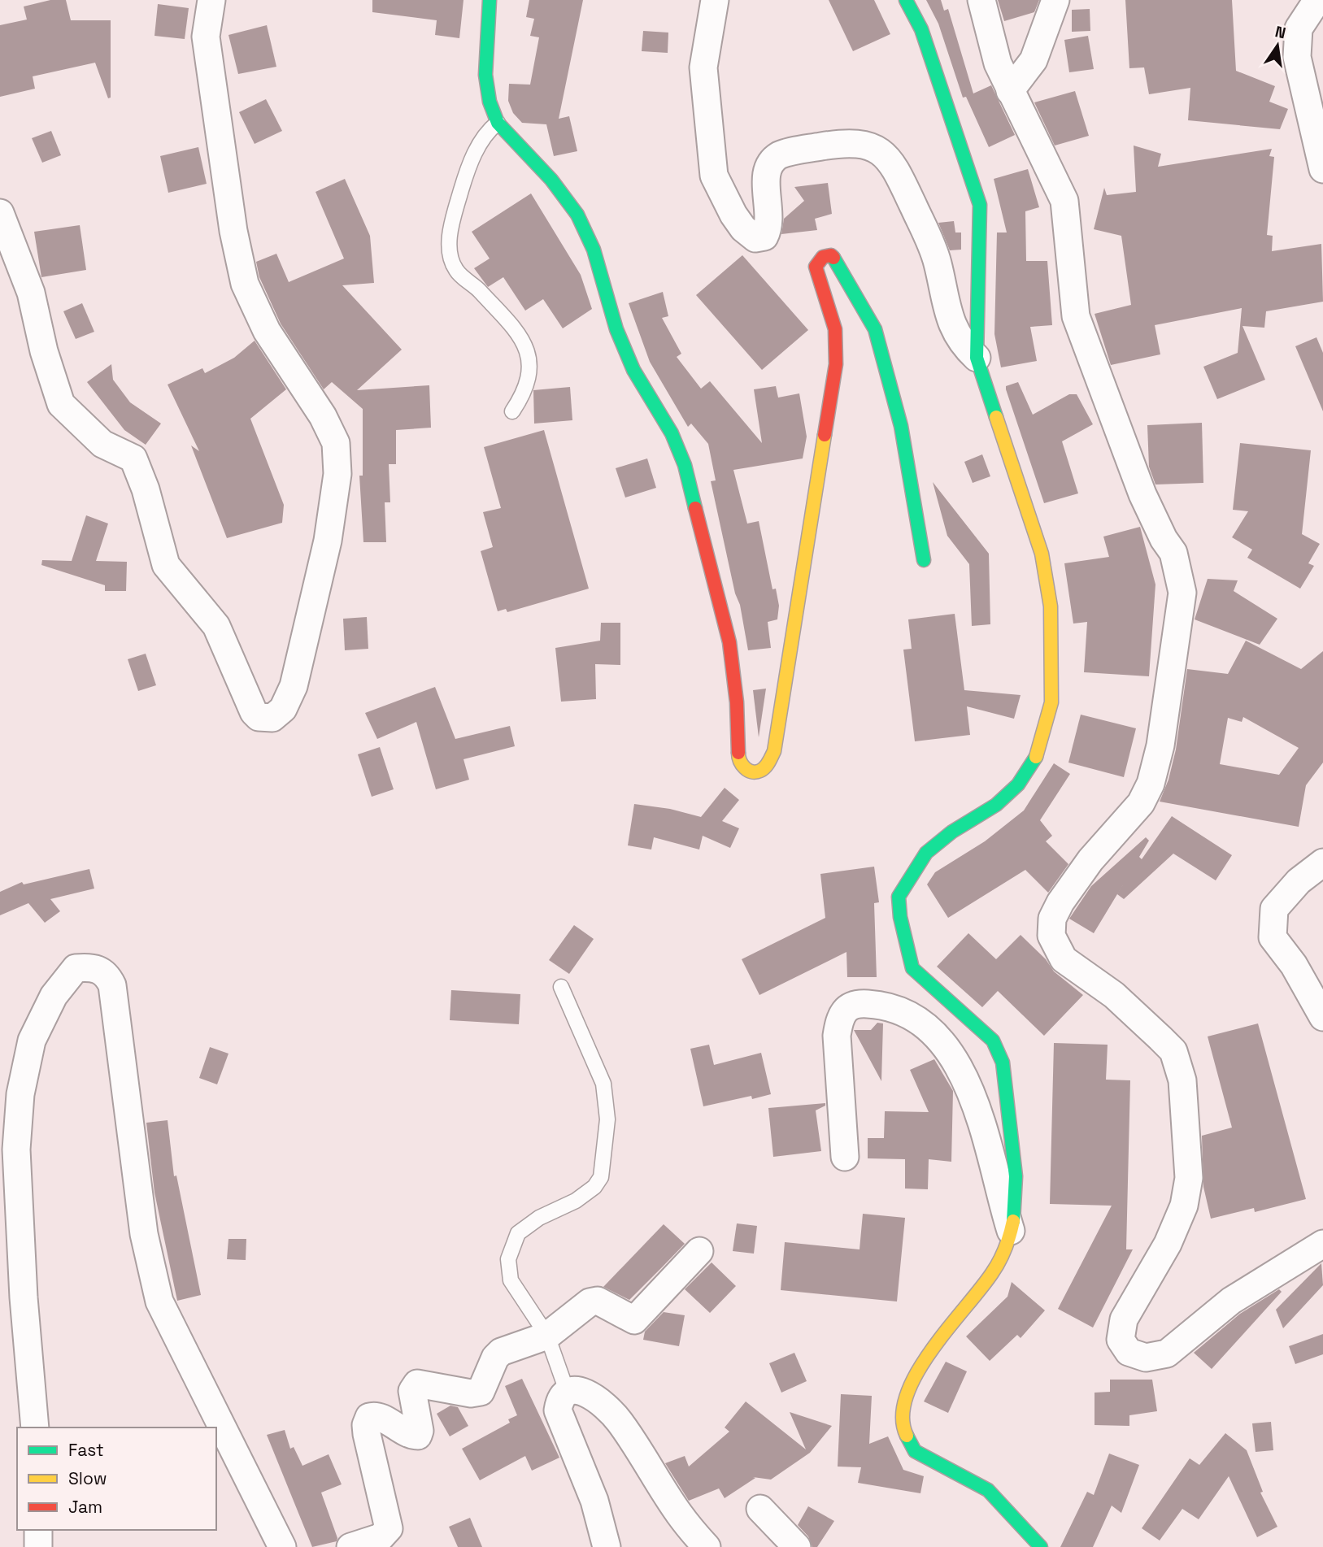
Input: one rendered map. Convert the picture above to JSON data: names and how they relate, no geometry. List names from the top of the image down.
{
  "legend": ["Fast", "Slow", "Jam"],
  "north": "top"
}
